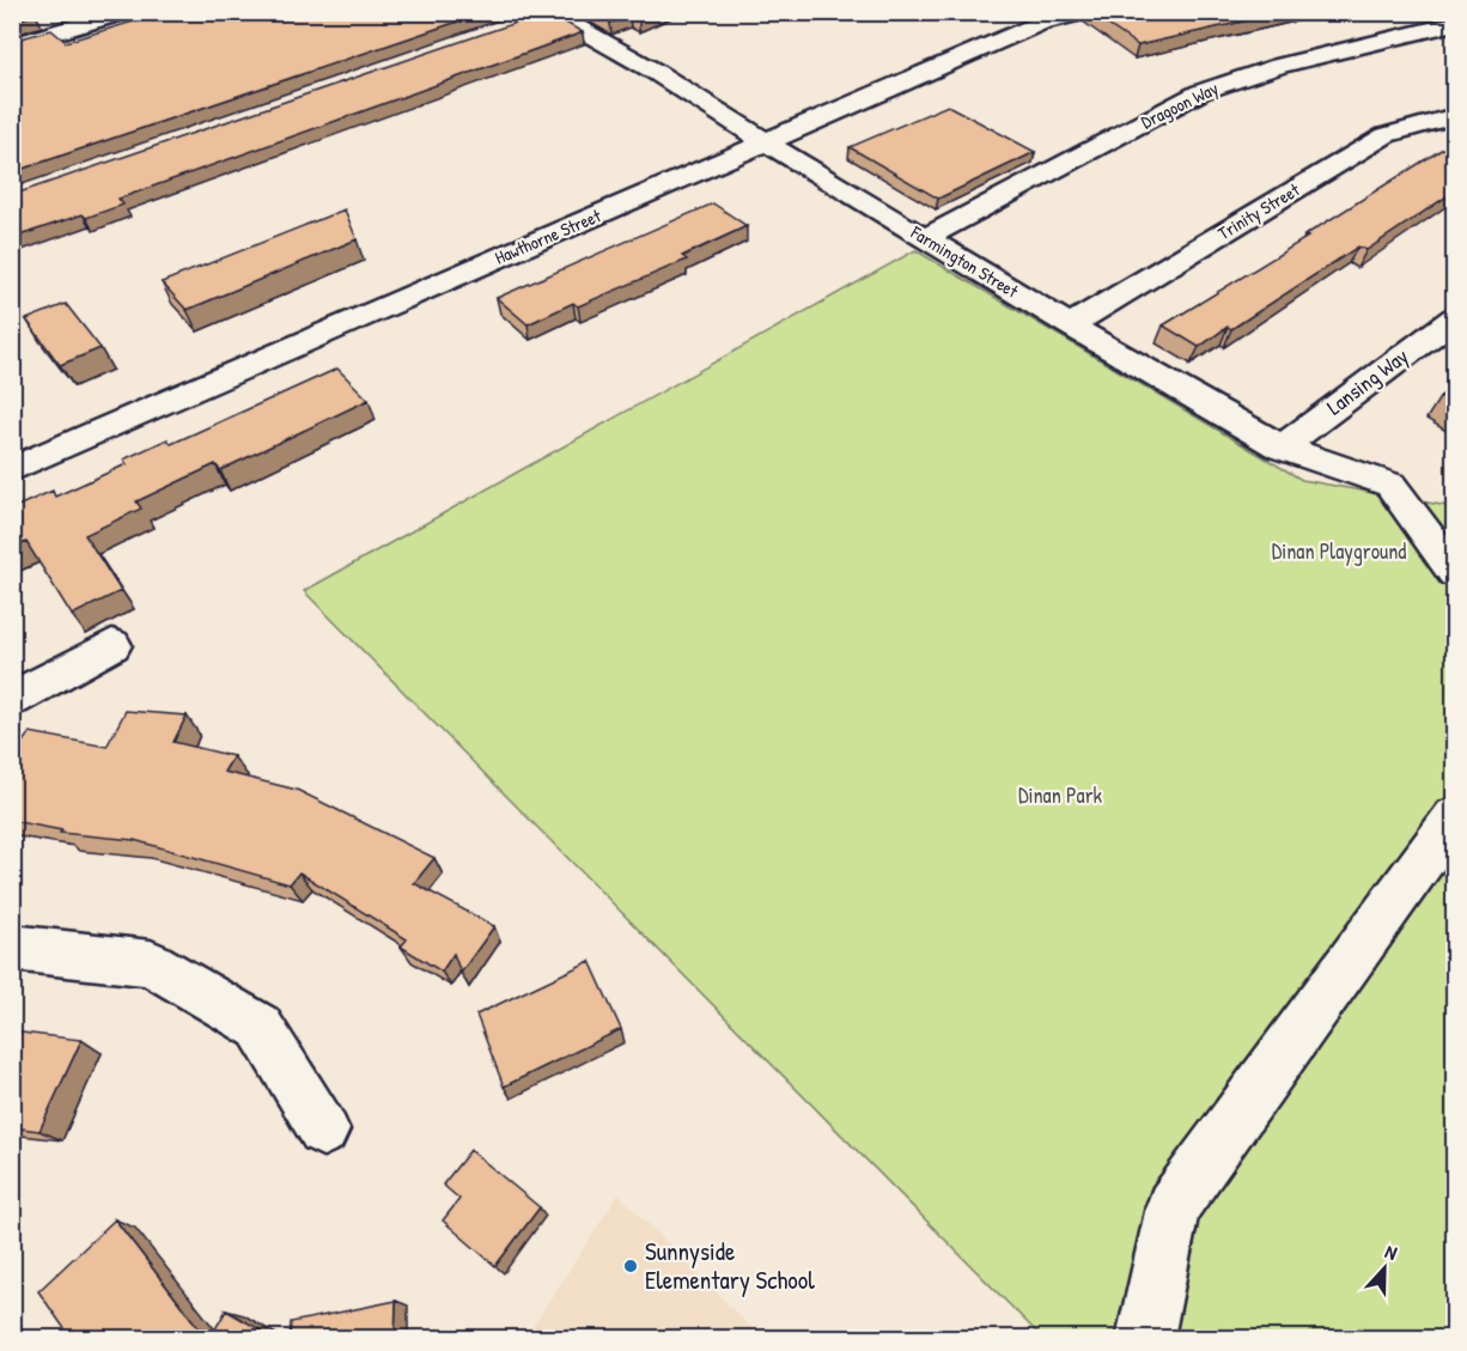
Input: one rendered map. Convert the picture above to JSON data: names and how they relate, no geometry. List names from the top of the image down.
{
  "streets": {
    "street": [
      "Dragoon Way",
      "Trinity Street",
      "Hawthorne Street",
      "Farmington Street",
      "Lansing Way"
    ]
  },
  "crossings": [
    ["Dragoon Way", "Farmington Street"],
    ["Trinity Street", "Farmington Street"],
    ["Hawthorne Street", "Farmington Street"],
    ["Farmington Street", "Lansing Way"]
  ],
  "parks": ["Dinan Playground", "Dinan Park"],
  "places": ["Sunnyside Elementary School"],
  "north": "top"
}
